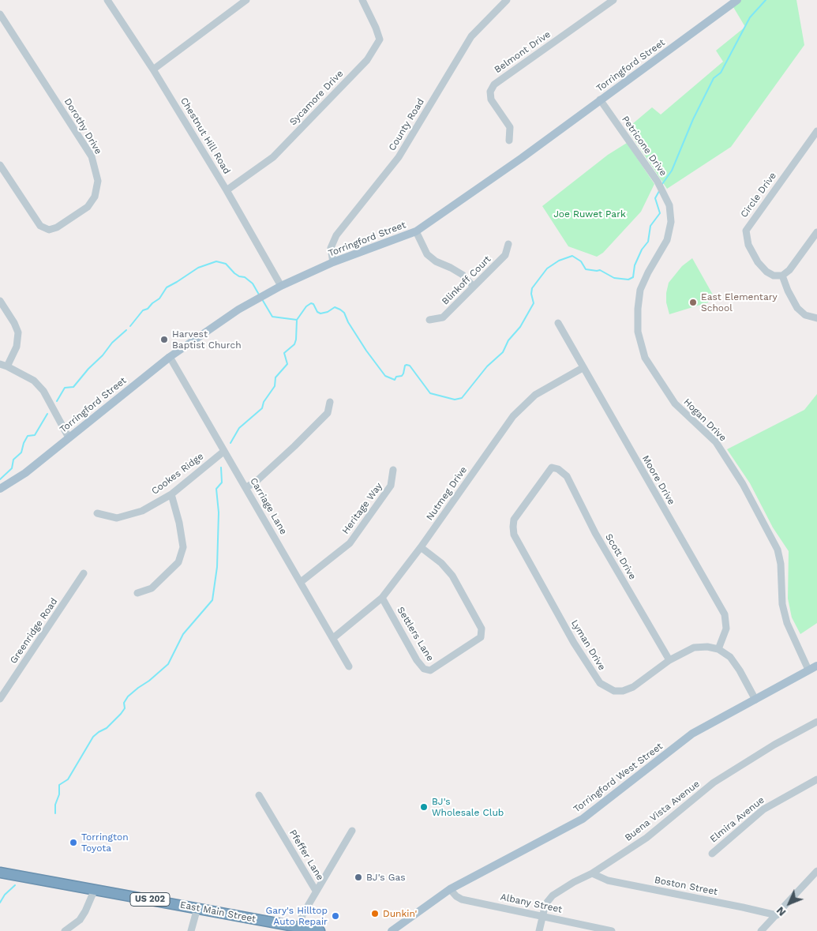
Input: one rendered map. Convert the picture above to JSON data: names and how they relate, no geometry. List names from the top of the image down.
{
  "streets": {
    "highway": ["US 202", "East Main Street"],
    "main road": ["Torringford Street", "Torringford West Street"],
    "street": [
      "Belmont Drive",
      "Sycamore Drive",
      "County Road",
      "Dorothy Drive",
      "Chestnut Hill Road",
      "Petricone Drive",
      "Circle Drive",
      "Blinkoff Court",
      "Hogan Drive",
      "Cookes Ridge",
      "Moore Drive",
      "Nutmeg Drive",
      "Carriage Lane",
      "Heritage Way",
      "Scott Drive",
      "Greenridge Road",
      "Settlers Lane",
      "Lyman Drive",
      "Buena Vista Avenue",
      "Elmira Avenue",
      "Pfeffer Lane",
      "Boston Street",
      "Albany Street"
    ]
  },
  "crossings": [
    ["Torringford Street", "County Road"],
    ["Torringford Street", "Chestnut Hill Road"],
    ["Torringford Street", "Petricone Drive"],
    ["Torringford Street", "Carriage Lane"],
    ["Sycamore Drive", "Chestnut Hill Road"],
    ["Petricone Drive", "Hogan Drive"],
    ["Hogan Drive", "Torringford West Street"],
    ["Cookes Ridge", "Carriage Lane"],
    ["Moore Drive", "Nutmeg Drive"],
    ["Moore Drive", "Lyman Drive"],
    ["Nutmeg Drive", "Carriage Lane"],
    ["Nutmeg Drive", "Settlers Lane"],
    ["Carriage Lane", "Heritage Way"],
    ["Scott Drive", "Lyman Drive"],
    ["Torringford West Street", "Albany Street"],
    ["Buena Vista Avenue", "Boston Street"],
    ["Buena Vista Avenue", "Albany Street"],
    ["Pfeffer Lane", "East Main Street"]
  ],
  "parks": ["Joe Ruwet Park"],
  "places": [
    "East Elementary School",
    "Harvest Baptist Church",
    "BJ's Wholesale Club",
    "Torrington Toyota",
    "BJ's Gas",
    "Dunkin'",
    "Gary's Hilltop Auto Repair"
  ],
  "north": "bottom left"
}
